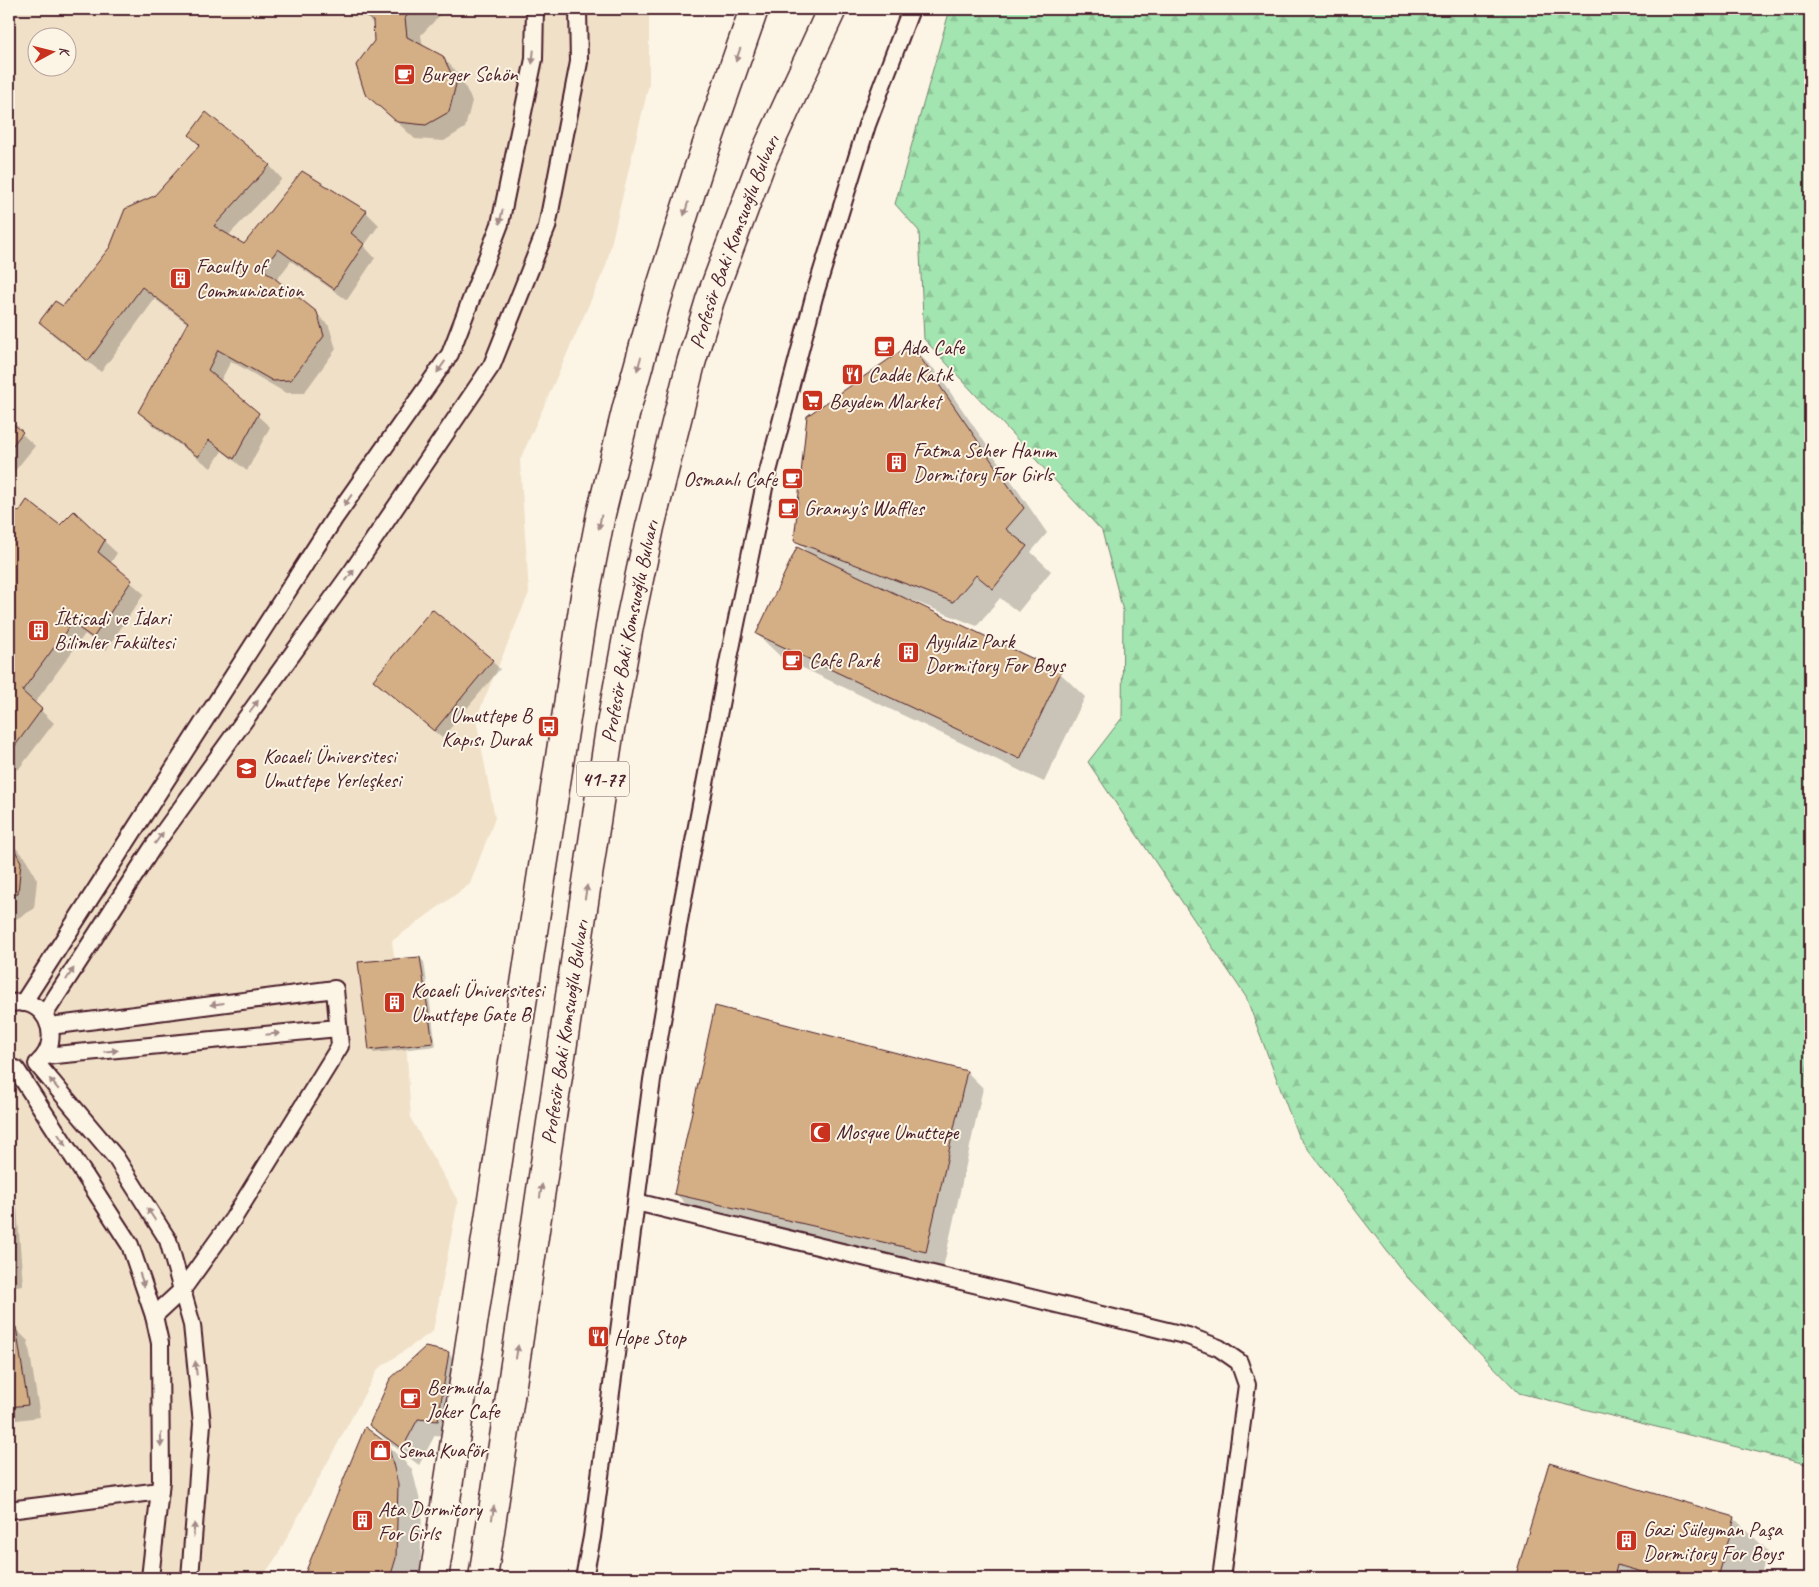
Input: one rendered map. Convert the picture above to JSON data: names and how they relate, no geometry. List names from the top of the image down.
{
  "streets": {
    "highway": ["Profesör Baki Komsuoğlu Bulvarı", "41-77"]
  },
  "places": {
    "cafe": [
      "Burger Schön",
      "Ada Cafe",
      "Osmanlı Cafe",
      "Granny's Waffles",
      "Cafe Park",
      "Bermuda Joker Cafe"
    ],
    "building": [
      "Faculty of Communication",
      "Fatma Seher Hanım Dormitory For Girls",
      "İktisadi ve İdari Bilimler Fakültesi",
      "Ayyıldız Park Dormitory For Boys",
      "Kocaeli Üniversitesi Umuttepe Gate B",
      "Ata Dormitory For Girls",
      "Gazi Süleyman Paşa Dormitory For Boys"
    ],
    "restaurant": ["Cadde Katık", "Hope Stop"],
    "supermarket": ["Baydem Market"],
    "bus stop": ["Umuttepe B Kapısı Durak"],
    "school or university": ["Kocaeli Üniversitesi Umuttepe Yerleşkesi"],
    "mosque": ["Mosque Umuttepe"],
    "shop": ["Sema Kuaför"]
  },
  "north": "right"
}
